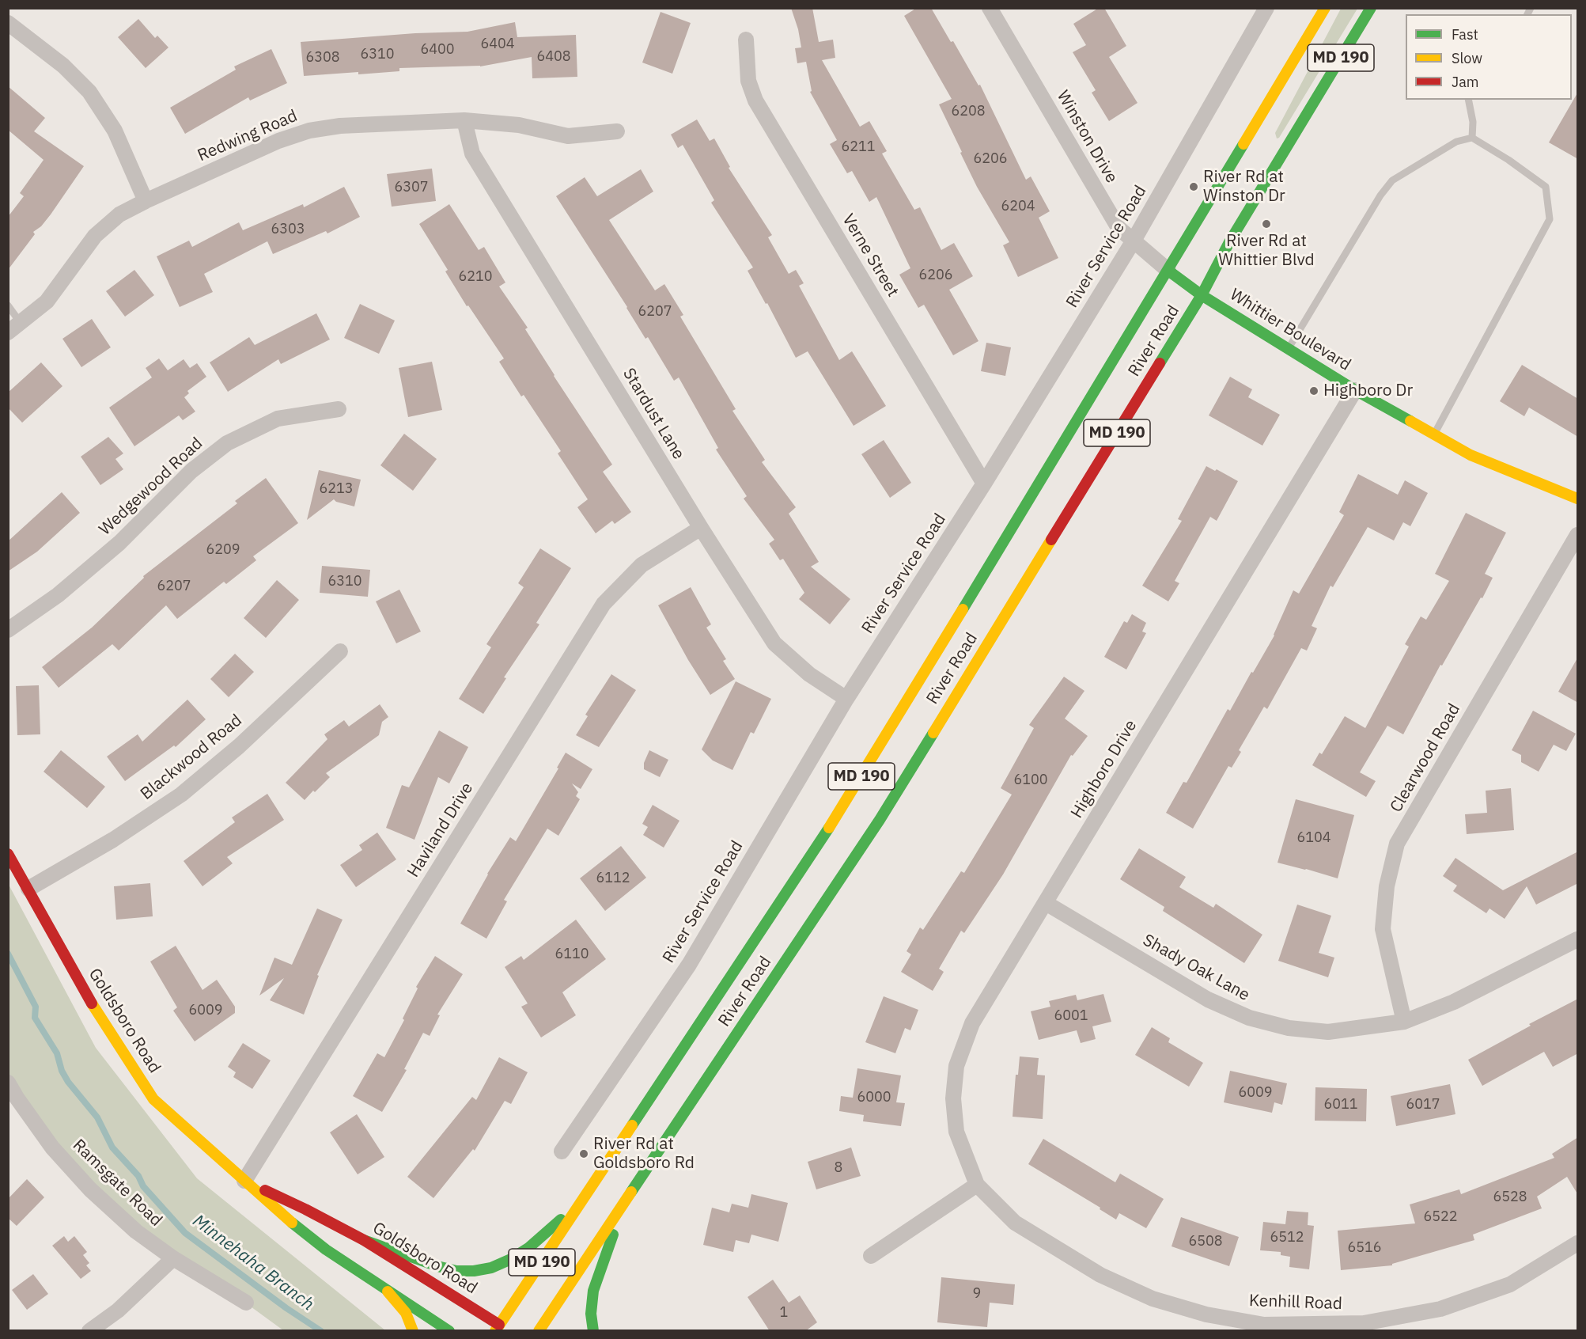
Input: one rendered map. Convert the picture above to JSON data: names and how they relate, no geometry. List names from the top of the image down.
{
  "streets": {
    "main road": [
      "MD 190",
      "Whittier Boulevard",
      "River Road",
      "Goldsboro Road"
    ],
    "street": [
      "Redwing Road",
      "Winston Drive",
      "River Service Road",
      "Verne Street",
      "Stardust Lane",
      "Wedgewood Road",
      "Blackwood Road",
      "Clearwood Road",
      "Highboro Drive",
      "Haviland Drive",
      "Shady Oak Lane",
      "Ramsgate Road",
      "Kenhill Road"
    ]
  },
  "crossings": [
    ["Redwing Road", "Stardust Lane"],
    ["Winston Drive", "River Service Road"],
    ["Winston Drive", "Whittier Boulevard"],
    ["Winston Drive", "River Road"],
    ["River Service Road", "Verne Street"],
    ["River Service Road", "Stardust Lane"],
    ["Whittier Boulevard", "River Road"],
    ["Whittier Boulevard", "Highboro Drive"],
    ["River Road", "Goldsboro Road"],
    ["Stardust Lane", "Haviland Drive"],
    ["Blackwood Road", "Goldsboro Road"],
    ["Clearwood Road", "Shady Oak Lane"],
    ["Highboro Drive", "Shady Oak Lane"],
    ["Highboro Drive", "Kenhill Road"],
    ["Haviland Drive", "Goldsboro Road"]
  ],
  "water": ["Minnehaha Branch"],
  "places": [
    "River Rd at Winston Dr",
    "River Rd at Whittier Blvd",
    "Highboro Dr",
    "River Rd at Goldsboro Rd"
  ],
  "house_numbers": [
    "6404",
    "6400",
    "6310",
    "6408",
    "6308",
    "6208",
    "6211",
    "6206",
    "6307",
    "6204",
    "6303",
    "6206",
    "6210",
    "6207",
    "6213",
    "6209",
    "6310",
    "6207",
    "6100",
    "6104",
    "6112",
    "6110",
    "6009",
    "6001",
    "6009",
    "6000",
    "6011",
    "6017",
    "8",
    "6528",
    "6522",
    "6512",
    "6508",
    "6516",
    "9",
    "1"
  ],
  "legend": ["Fast", "Slow", "Jam"]
}
